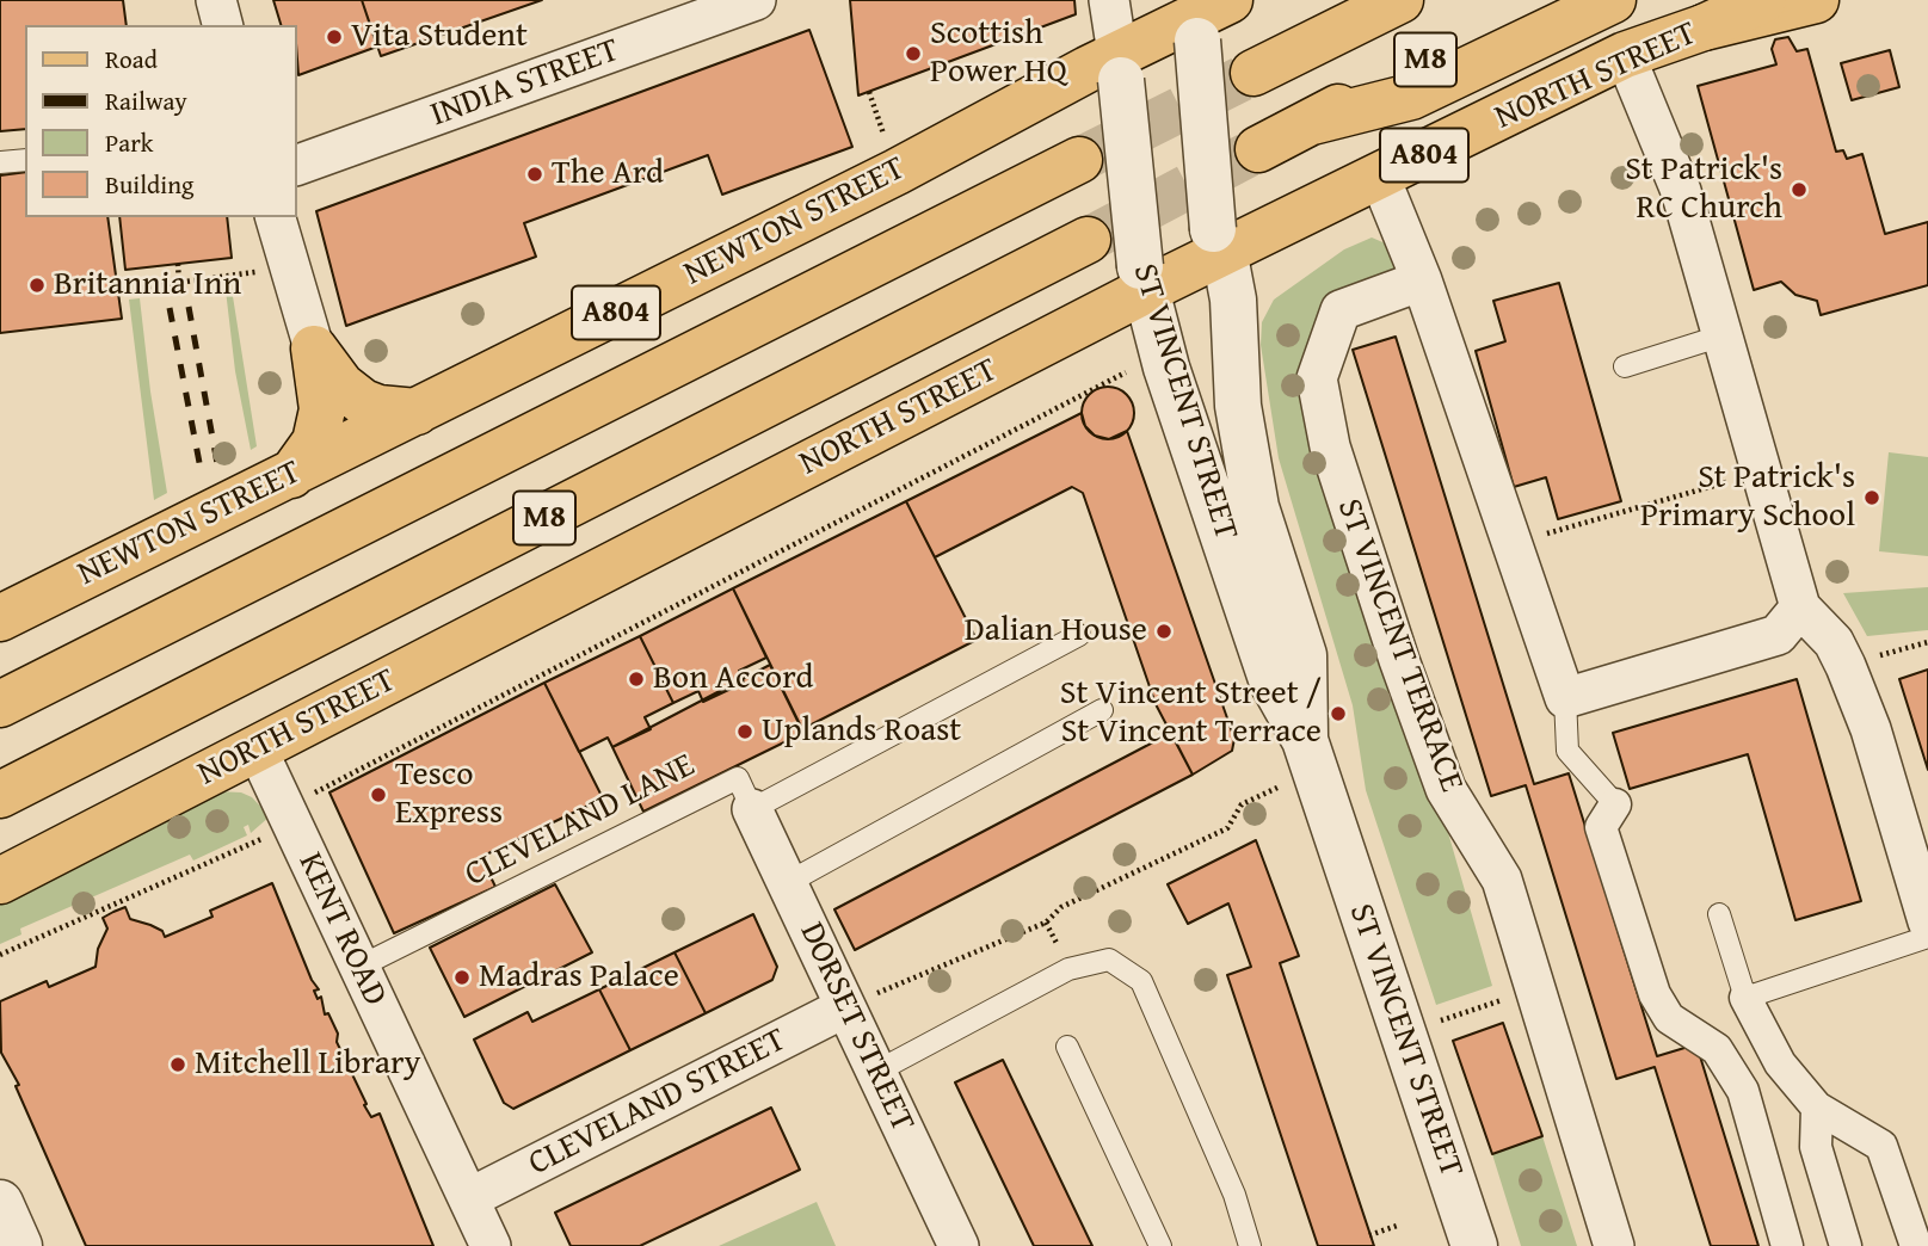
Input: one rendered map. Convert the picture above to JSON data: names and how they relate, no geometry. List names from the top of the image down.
{
  "streets": {
    "main road": [
      "M8",
      "NORTH STREET",
      "A804",
      "NEWTON STREET"
    ],
    "street": [
      "INDIA STREET",
      "ST VINCENT STREET",
      "ST VINCENT TERRACE",
      "KENT ROAD",
      "DORSET STREET",
      "CLEVELAND STREET"
    ],
    "lane": ["CLEVELAND LANE"]
  },
  "crossings": [
    ["NORTH STREET", "ST VINCENT STREET"],
    ["NORTH STREET", "KENT ROAD"],
    ["NEWTON STREET", "ST VINCENT STREET"],
    ["CLEVELAND LANE", "KENT ROAD"],
    ["CLEVELAND LANE", "DORSET STREET"],
    ["KENT ROAD", "CLEVELAND STREET"],
    ["DORSET STREET", "CLEVELAND STREET"]
  ],
  "places": [
    "Vita Student",
    "Scottish Power HQ",
    "The Ard",
    "St Patrick's RC Church",
    "Britannia Inn",
    "St Patrick's Primary School",
    "Dalian House",
    "Bon Accord",
    "St Vincent Street / St Vincent Terrace",
    "Uplands Roast",
    "Tesco Express",
    "Madras Palace",
    "Mitchell Library"
  ],
  "legend": [
    "Road",
    "Railway",
    "Park",
    "Building"
  ]
}
